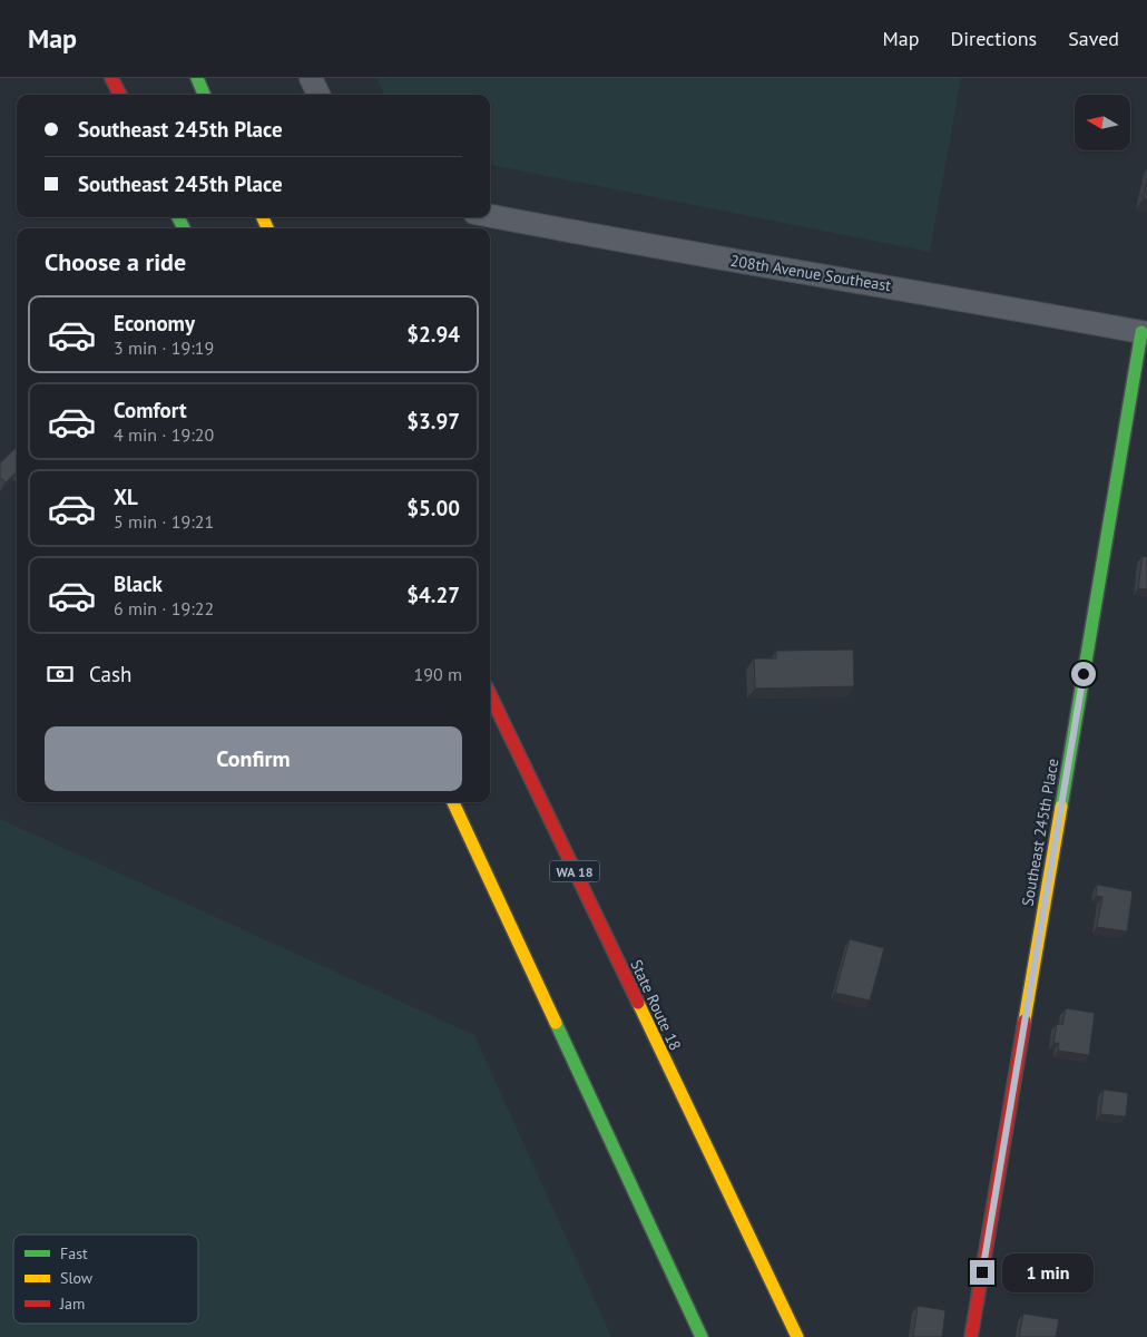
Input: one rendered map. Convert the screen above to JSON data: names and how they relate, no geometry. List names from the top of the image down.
{
  "streets": {
    "main road": ["Southeast 245th Place", "WA 18", "State Route 18"],
    "street": ["208th Avenue Southeast"]
  },
  "crossings": [
    ["208th Avenue Southeast", "Southeast 245th Place"]
  ],
  "legend": ["Fast", "Slow", "Jam"],
  "north": "left",
  "page": {
    "header": "Map",
    "nav": ["Map", "Directions", "Saved"],
    "banner": ["Southeast 245th Place", "Southeast 245th Place"],
    "heading": "Choose a ride",
    "list": [
      {
        "name": "Economy",
        "note": "3 min · 19:19",
        "value": "$2.94"
      },
      {
        "name": "Comfort",
        "note": "4 min · 19:20",
        "value": "$3.97"
      },
      {
        "name": "XL",
        "note": "5 min · 19:21",
        "value": "$5.00"
      },
      {
        "name": "Black",
        "note": "6 min · 19:22",
        "value": "$4.27"
      }
    ],
    "pay": ["Cash", "190 m"],
    "buttons": "Confirm",
    "bubble": "1 min"
  }
}
